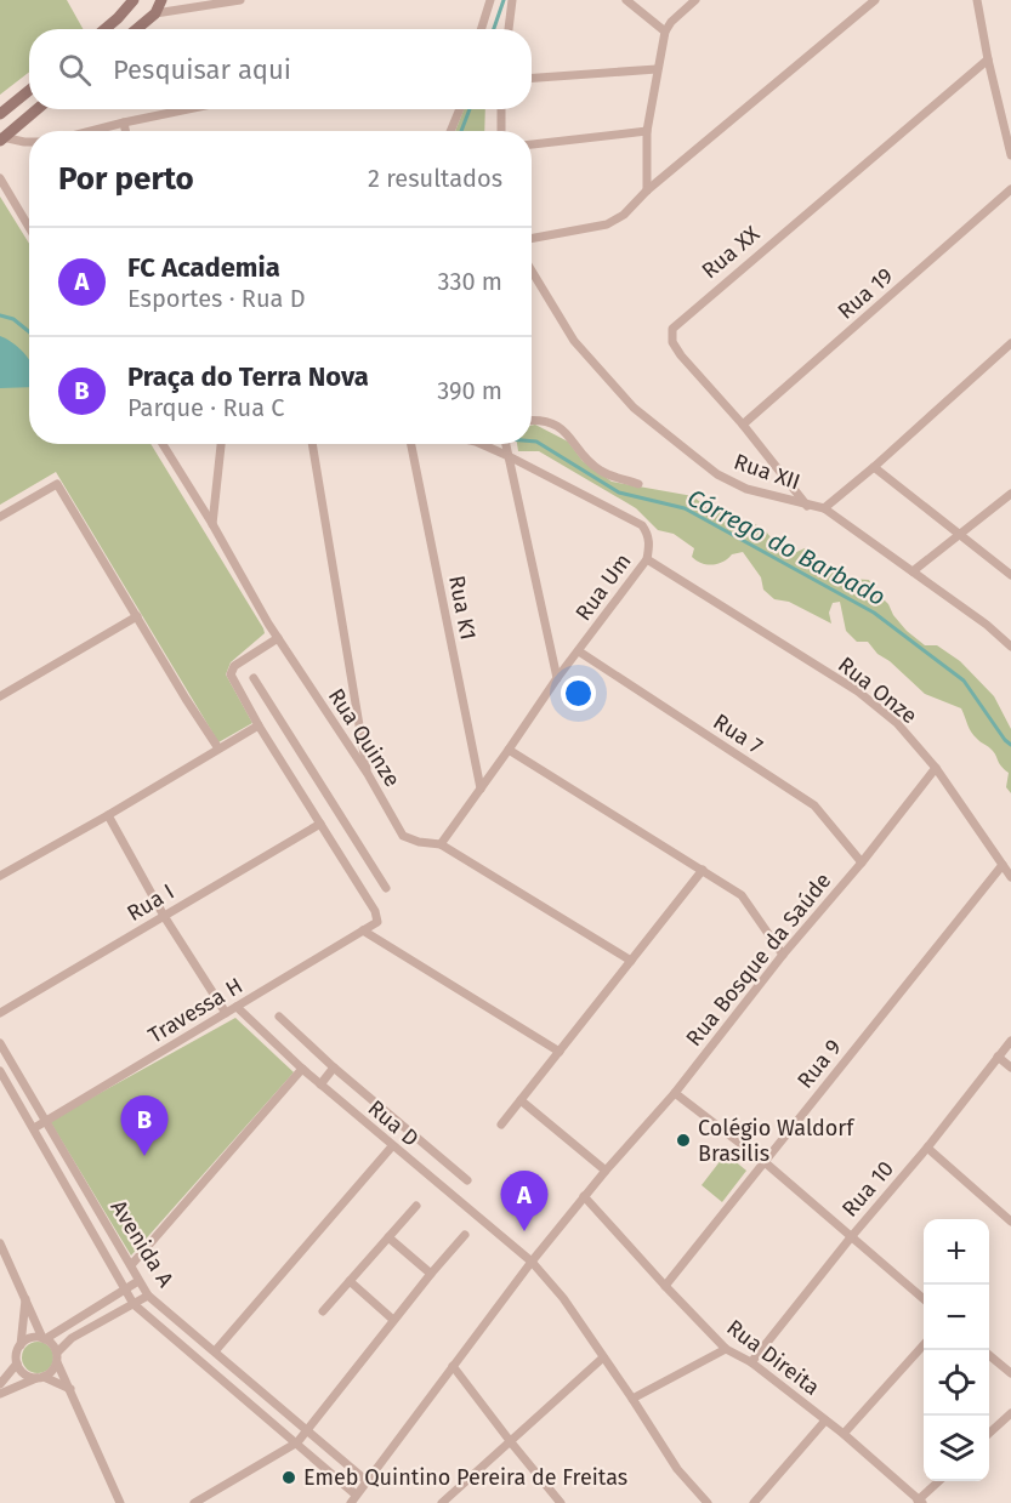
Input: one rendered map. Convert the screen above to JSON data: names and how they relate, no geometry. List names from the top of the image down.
{
  "streets": {
    "street": [
      "Rua XX",
      "Rua 19",
      "Rua XII",
      "Rua Um",
      "Rua K1",
      "Rua Onze",
      "Rua 7",
      "Rua Quinze",
      "Rua I",
      "Rua Bosque da Saúde",
      "Travessa H",
      "Rua 9",
      "Rua D",
      "Rua 10",
      "Avenida A",
      "Rua Direita"
    ]
  },
  "crossings": [
    ["Rua XX", "Rua 19"],
    ["Rua XX", "Rua XII"],
    ["Rua Um", "Rua K1"],
    ["Rua Um", "Rua Onze"],
    ["Rua Um", "Rua 7"],
    ["Rua Um", "Rua Quinze"],
    ["Rua Onze", "Rua Bosque da Saúde"],
    ["Rua Onze", "Rua 9"],
    ["Rua 7", "Rua Bosque da Saúde"],
    ["Rua Bosque da Saúde", "Rua D"],
    ["Rua Bosque da Saúde", "Avenida A"],
    ["Rua Bosque da Saúde", "Rua Direita"],
    ["Travessa H", "Rua D"],
    ["Travessa H", "Avenida A"],
    ["Rua 9", "Rua Direita"],
    ["Rua 10", "Rua Direita"]
  ],
  "water": ["Córrego do Barbado"],
  "places": ["Colégio Waldorf Brasilis", "Emeb Quintino Pereira de Freitas"],
  "page": {
    "search": "Pesquisar aqui",
    "heading": ["Por perto", "2 resultados"],
    "list": [
      {
        "mark": "A",
        "name": "FC Academia",
        "note": "Esportes · Rua D",
        "value": "330 m"
      },
      {
        "mark": "B",
        "name": "Praça do Terra Nova",
        "note": "Parque · Rua C",
        "value": "390 m"
      }
    ],
    "pins": ["B", "A"],
    "map_buttons": ["+", "−"]
  }
}
